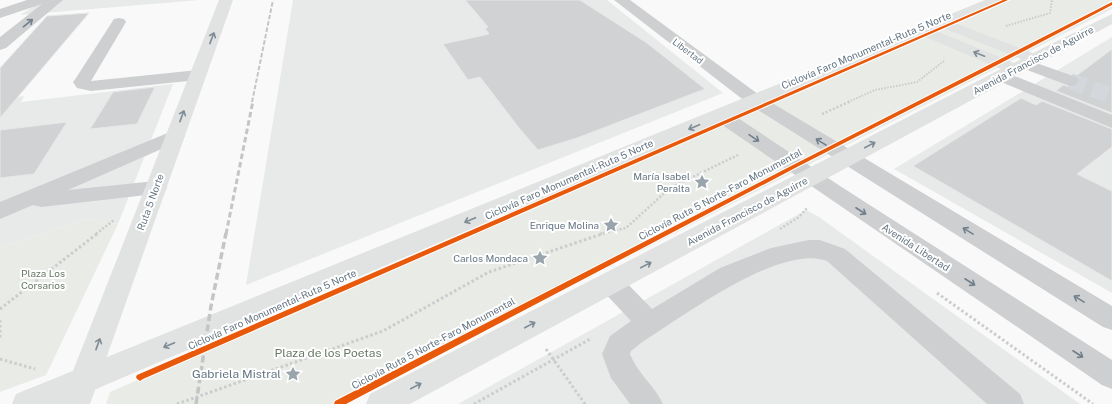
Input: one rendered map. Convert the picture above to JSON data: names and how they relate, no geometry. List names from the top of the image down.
{
  "streets": {
    "main road": ["Avenida Francisco de Aguirre", "Ruta 5 Norte"],
    "street": ["Libertad", "Avenida Libertad"],
    "cycle path": ["Ciclovía Faro Monumental-Ruta 5 Norte", "Ciclovía Ruta 5 Norte-Faro Monumental"]
  },
  "crossings": [
    ["Avenida Francisco de Aguirre", "Avenida Libertad"]
  ],
  "one_way": ["Ruta 5 Norte"],
  "parks": ["Plaza Los Corsarios", "Plaza de los Poetas"],
  "places": {
    "place": [
      "María Isabel Peralta",
      "Enrique Molina",
      "Carlos Mondaca",
      "Gabriela Mistral"
    ]
  }
}
